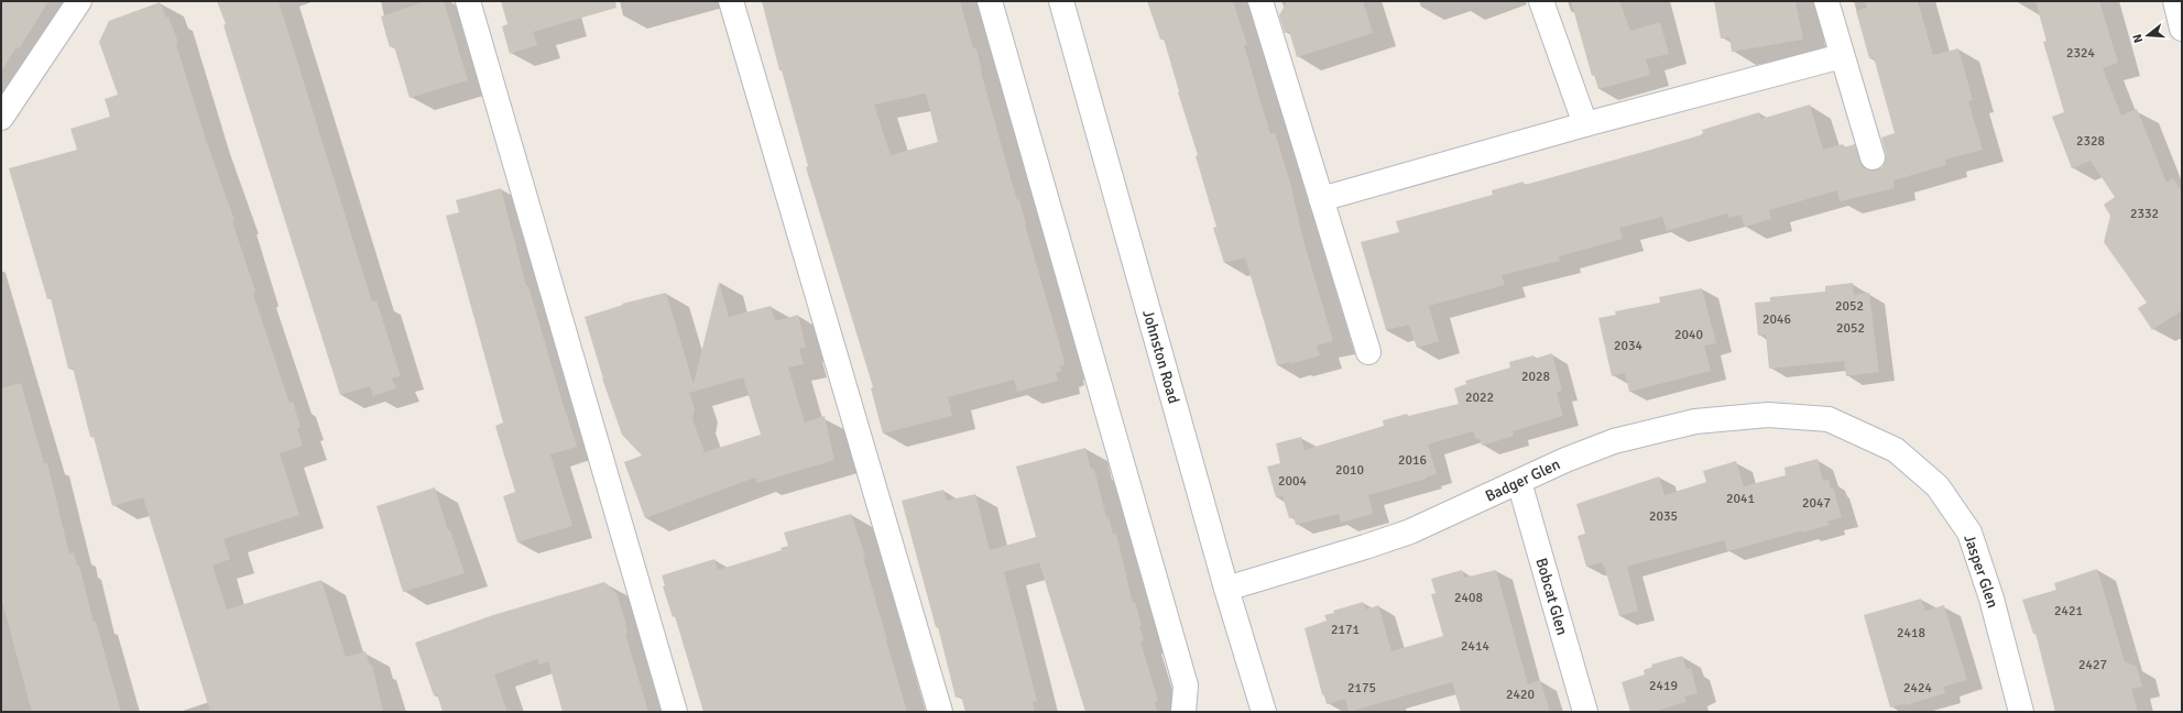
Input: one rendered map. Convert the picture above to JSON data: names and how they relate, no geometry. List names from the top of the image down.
{
  "streets": {
    "street": [
      "Johnston Road",
      "Badger Glen",
      "Jasper Glen",
      "Bobcat Glen"
    ]
  },
  "crossings": [
    ["Johnston Road", "Badger Glen"],
    ["Badger Glen", "Jasper Glen"],
    ["Badger Glen", "Bobcat Glen"]
  ],
  "house_numbers": [
    "2324",
    "2328",
    "2332",
    "2052",
    "2046",
    "2052",
    "2040",
    "2034",
    "2028",
    "2022",
    "2016",
    "2010",
    "2004",
    "2041",
    "2047",
    "2035",
    "2408",
    "2421",
    "2171",
    "2418",
    "2414",
    "2427",
    "2419",
    "2175",
    "2424",
    "2420"
  ],
  "north": "left"
}
